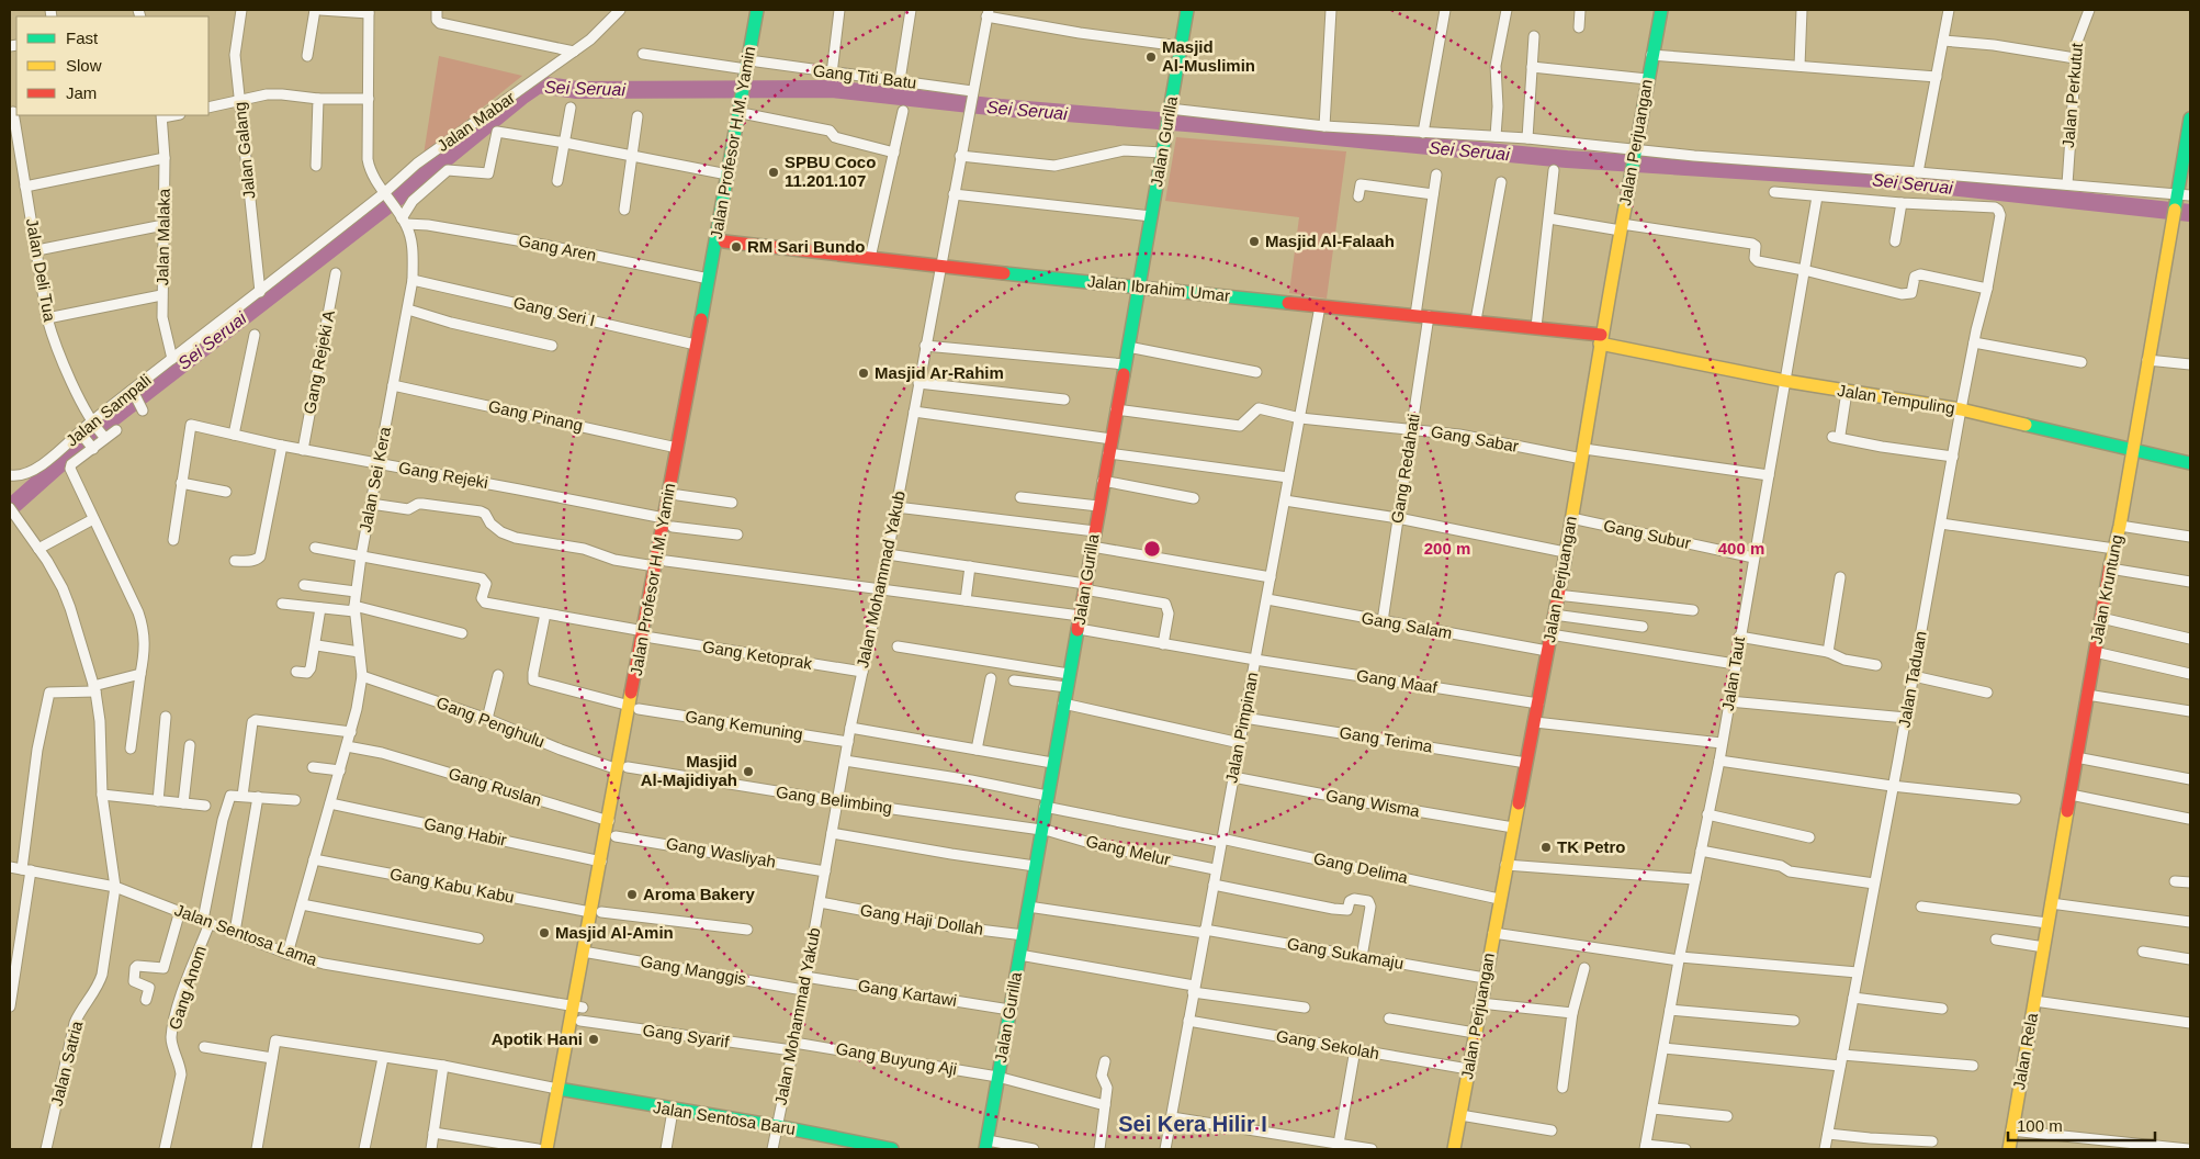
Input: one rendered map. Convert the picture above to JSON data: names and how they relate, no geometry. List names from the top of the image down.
{
  "streets": {
    "street": [
      "Gang Titi Batu",
      "Jalan Perkutut",
      "Jalan Mabar",
      "Jalan Gurilla",
      "Jalan Profesor H.M. Yamin",
      "Jalan Perjuangan",
      "Jalan Galang",
      "Jalan Malaka",
      "Gang Aren",
      "Jalan Deli Tua",
      "Jalan Ibrahim Umar",
      "Gang Seri I",
      "Gang Rejeki A",
      "Jalan Tempuling",
      "Jalan Sampali",
      "Gang Pinang",
      "Gang Sabar",
      "Gang Redahati",
      "Gang Rejeki",
      "Jalan Sei Kera",
      "Gang Subur",
      "Jalan Mohammad Yakub",
      "Jalan Kruntung",
      "Gang Salam",
      "Gang Ketoprak",
      "Jalan Taut",
      "Jalan Taduan",
      "Gang Maaf",
      "Gang Penghulu",
      "Gang Kemuning",
      "Jalan Pimpinan",
      "Gang Terima",
      "Gang Ruslan",
      "Gang Belimbing",
      "Gang Wisma",
      "Gang Habir",
      "Gang Melur",
      "Gang Wasliyah",
      "Gang Delima",
      "Gang Kabu Kabu",
      "Gang Haji Dollah",
      "Jalan Sentosa Lama",
      "Gang Sukamaju",
      "Gang Manggis",
      "Gang Anom",
      "Gang Kartawi",
      "Gang Syarif",
      "Gang Sekolah",
      "Jalan Rela",
      "Gang Buyung Aji",
      "Jalan Satria",
      "Jalan Sentosa Baru"
    ]
  },
  "crossings": [
    ["Gang Titi Batu", "Jalan Profesor H.M. Yamin"],
    ["Gang Titi Batu", "Jalan Mohammad Yakub"],
    ["Jalan Mabar", "Jalan Sampali"],
    ["Jalan Mabar", "Jalan Sei Kera"],
    ["Jalan Gurilla", "Jalan Ibrahim Umar"],
    ["Jalan Gurilla", "Gang Sabar"],
    ["Jalan Gurilla", "Gang Maaf"],
    ["Jalan Gurilla", "Gang Belimbing"],
    ["Jalan Gurilla", "Gang Melur"],
    ["Jalan Gurilla", "Gang Delima"],
    ["Jalan Gurilla", "Gang Haji Dollah"],
    ["Jalan Gurilla", "Gang Sukamaju"],
    ["Jalan Gurilla", "Gang Kartawi"],
    ["Jalan Gurilla", "Gang Buyung Aji"],
    ["Jalan Profesor H.M. Yamin", "Gang Aren"],
    ["Jalan Profesor H.M. Yamin", "Jalan Ibrahim Umar"],
    ["Jalan Profesor H.M. Yamin", "Gang Seri I"],
    ["Jalan Profesor H.M. Yamin", "Gang Pinang"],
    ["Jalan Profesor H.M. Yamin", "Gang Rejeki"],
    ["Jalan Profesor H.M. Yamin", "Gang Ketoprak"],
    ["Jalan Profesor H.M. Yamin", "Gang Penghulu"],
    ["Jalan Profesor H.M. Yamin", "Gang Kemuning"],
    ["Jalan Profesor H.M. Yamin", "Gang Ruslan"],
    ["Jalan Profesor H.M. Yamin", "Gang Belimbing"],
    ["Jalan Profesor H.M. Yamin", "Gang Habir"],
    ["Jalan Profesor H.M. Yamin", "Gang Wasliyah"],
    ["Jalan Profesor H.M. Yamin", "Gang Kabu Kabu"],
    ["Jalan Profesor H.M. Yamin", "Jalan Sentosa Lama"],
    ["Jalan Profesor H.M. Yamin", "Gang Manggis"],
    ["Jalan Profesor H.M. Yamin", "Gang Syarif"],
    ["Jalan Profesor H.M. Yamin", "Jalan Sentosa Baru"],
    ["Jalan Perjuangan", "Jalan Ibrahim Umar"],
    ["Jalan Perjuangan", "Jalan Tempuling"],
    ["Jalan Perjuangan", "Gang Sabar"],
    ["Jalan Perjuangan", "Gang Subur"],
    ["Jalan Perjuangan", "Gang Salam"],
    ["Jalan Perjuangan", "Gang Maaf"],
    ["Jalan Perjuangan", "Gang Terima"],
    ["Jalan Perjuangan", "Gang Wisma"],
    ["Jalan Perjuangan", "Gang Delima"],
    ["Jalan Perjuangan", "Gang Sukamaju"],
    ["Jalan Perjuangan", "Gang Sekolah"],
    ["Jalan Galang", "Jalan Sampali"],
    ["Jalan Malaka", "Jalan Sampali"],
    ["Gang Aren", "Jalan Sei Kera"],
    ["Jalan Deli Tua", "Jalan Sampali"],
    ["Jalan Ibrahim Umar", "Jalan Tempuling"],
    ["Jalan Ibrahim Umar", "Gang Redahati"],
    ["Jalan Ibrahim Umar", "Jalan Mohammad Yakub"],
    ["Jalan Ibrahim Umar", "Jalan Pimpinan"],
    ["Gang Seri I", "Jalan Sei Kera"],
    ["Gang Rejeki A", "Gang Rejeki"],
    ["Jalan Tempuling", "Jalan Kruntung"],
    ["Jalan Tempuling", "Jalan Taut"],
    ["Jalan Tempuling", "Jalan Taduan"],
    ["Jalan Sampali", "Jalan Sei Kera"],
    ["Gang Pinang", "Jalan Sei Kera"],
    ["Gang Sabar", "Gang Redahati"],
    ["Gang Sabar", "Jalan Taut"],
    ["Gang Sabar", "Jalan Pimpinan"],
    ["Gang Redahati", "Gang Salam"],
    ["Gang Rejeki", "Jalan Sei Kera"],
    ["Jalan Sei Kera", "Gang Ketoprak"],
    ["Jalan Sei Kera", "Gang Penghulu"],
    ["Jalan Sei Kera", "Gang Ruslan"],
    ["Jalan Sei Kera", "Gang Habir"],
    ["Jalan Sei Kera", "Gang Kabu Kabu"],
    ["Jalan Sei Kera", "Jalan Sentosa Lama"],
    ["Gang Subur", "Jalan Taut"],
    ["Jalan Mohammad Yakub", "Gang Ketoprak"],
    ["Jalan Mohammad Yakub", "Gang Kemuning"],
    ["Jalan Mohammad Yakub", "Gang Belimbing"],
    ["Jalan Mohammad Yakub", "Gang Wasliyah"],
    ["Jalan Mohammad Yakub", "Gang Delima"],
    ["Jalan Mohammad Yakub", "Gang Haji Dollah"],
    ["Jalan Mohammad Yakub", "Gang Manggis"],
    ["Jalan Mohammad Yakub", "Gang Kartawi"],
    ["Jalan Mohammad Yakub", "Gang Syarif"],
    ["Jalan Mohammad Yakub", "Gang Buyung Aji"],
    ["Jalan Mohammad Yakub", "Jalan Sentosa Baru"],
    ["Jalan Kruntung", "Jalan Rela"],
    ["Gang Salam", "Jalan Pimpinan"],
    ["Gang Ketoprak", "Gang Kemuning"],
    ["Gang Maaf", "Jalan Pimpinan"],
    ["Gang Penghulu", "Gang Belimbing"],
    ["Jalan Pimpinan", "Gang Terima"],
    ["Jalan Pimpinan", "Gang Wisma"],
    ["Jalan Pimpinan", "Gang Melur"],
    ["Jalan Pimpinan", "Gang Delima"],
    ["Jalan Pimpinan", "Gang Sukamaju"],
    ["Jalan Pimpinan", "Gang Sekolah"],
    ["Gang Belimbing", "Gang Melur"],
    ["Jalan Sentosa Lama", "Gang Anom"],
    ["Jalan Sentosa Lama", "Jalan Satria"],
    ["Gang Syarif", "Gang Buyung Aji"]
  ],
  "districts": ["Sei Kera Hilir I"],
  "water": ["Sei Seruai"],
  "places": [
    "Masjid Al-Muslimin",
    "SPBU Coco 11.201.107",
    "Masjid Al-Falaah",
    "RM Sari Bundo",
    "Masjid Ar-Rahim",
    "Masjid Al-Majidiyah",
    "TK Petro",
    "Aroma Bakery",
    "Masjid Al-Amin",
    "Apotik Hani"
  ],
  "legend": ["Fast", "Slow", "Jam"],
  "scale_bar": "100 m",
  "rings": ["200 m", "400 m"]
}
